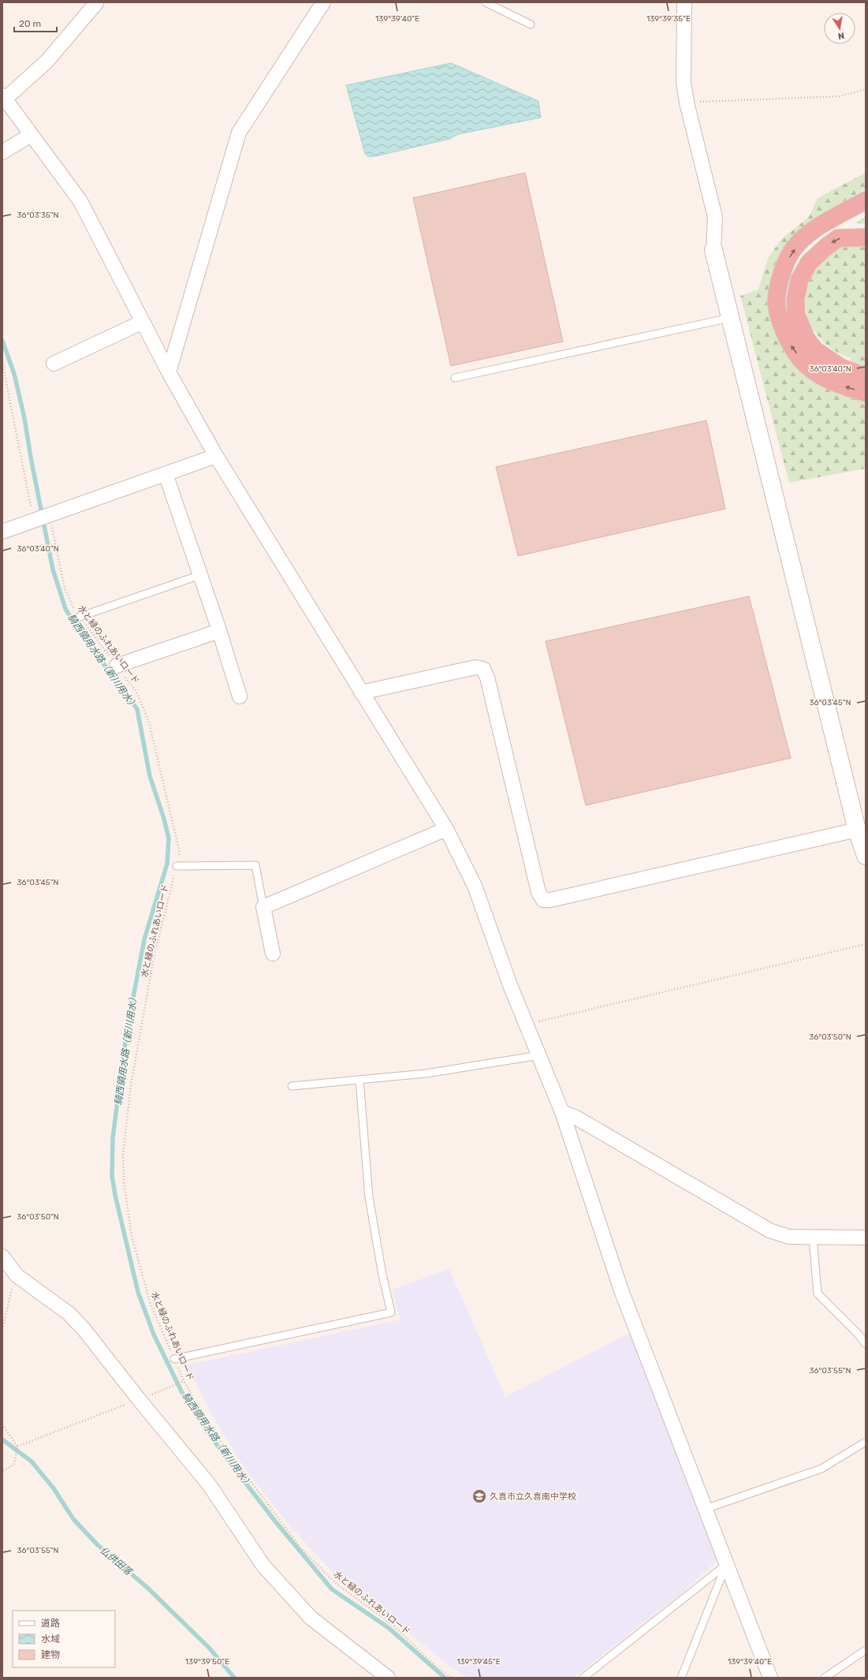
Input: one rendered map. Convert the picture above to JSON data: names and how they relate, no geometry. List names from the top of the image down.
{
  "streets": {
    "path": ["水と緑のふれあいロード"]
  },
  "water": ["騎西領用水路（新川用水）", "仏供田落"],
  "places": {
    "school or university": ["久喜市立久喜南中学校"]
  },
  "legend": ["道路", "水域", "建物"],
  "scale_bar": "20 m",
  "north": "bottom",
  "coordinates": [
    "139°39'40\"E",
    "139°39'35\"E",
    "36°03'35\"N",
    "36°03'40\"N",
    "36°03'45\"N",
    "36°03'50\"N",
    "36°03'55\"N",
    "139°39'50\"E",
    "139°39'45\"E"
  ]
}
